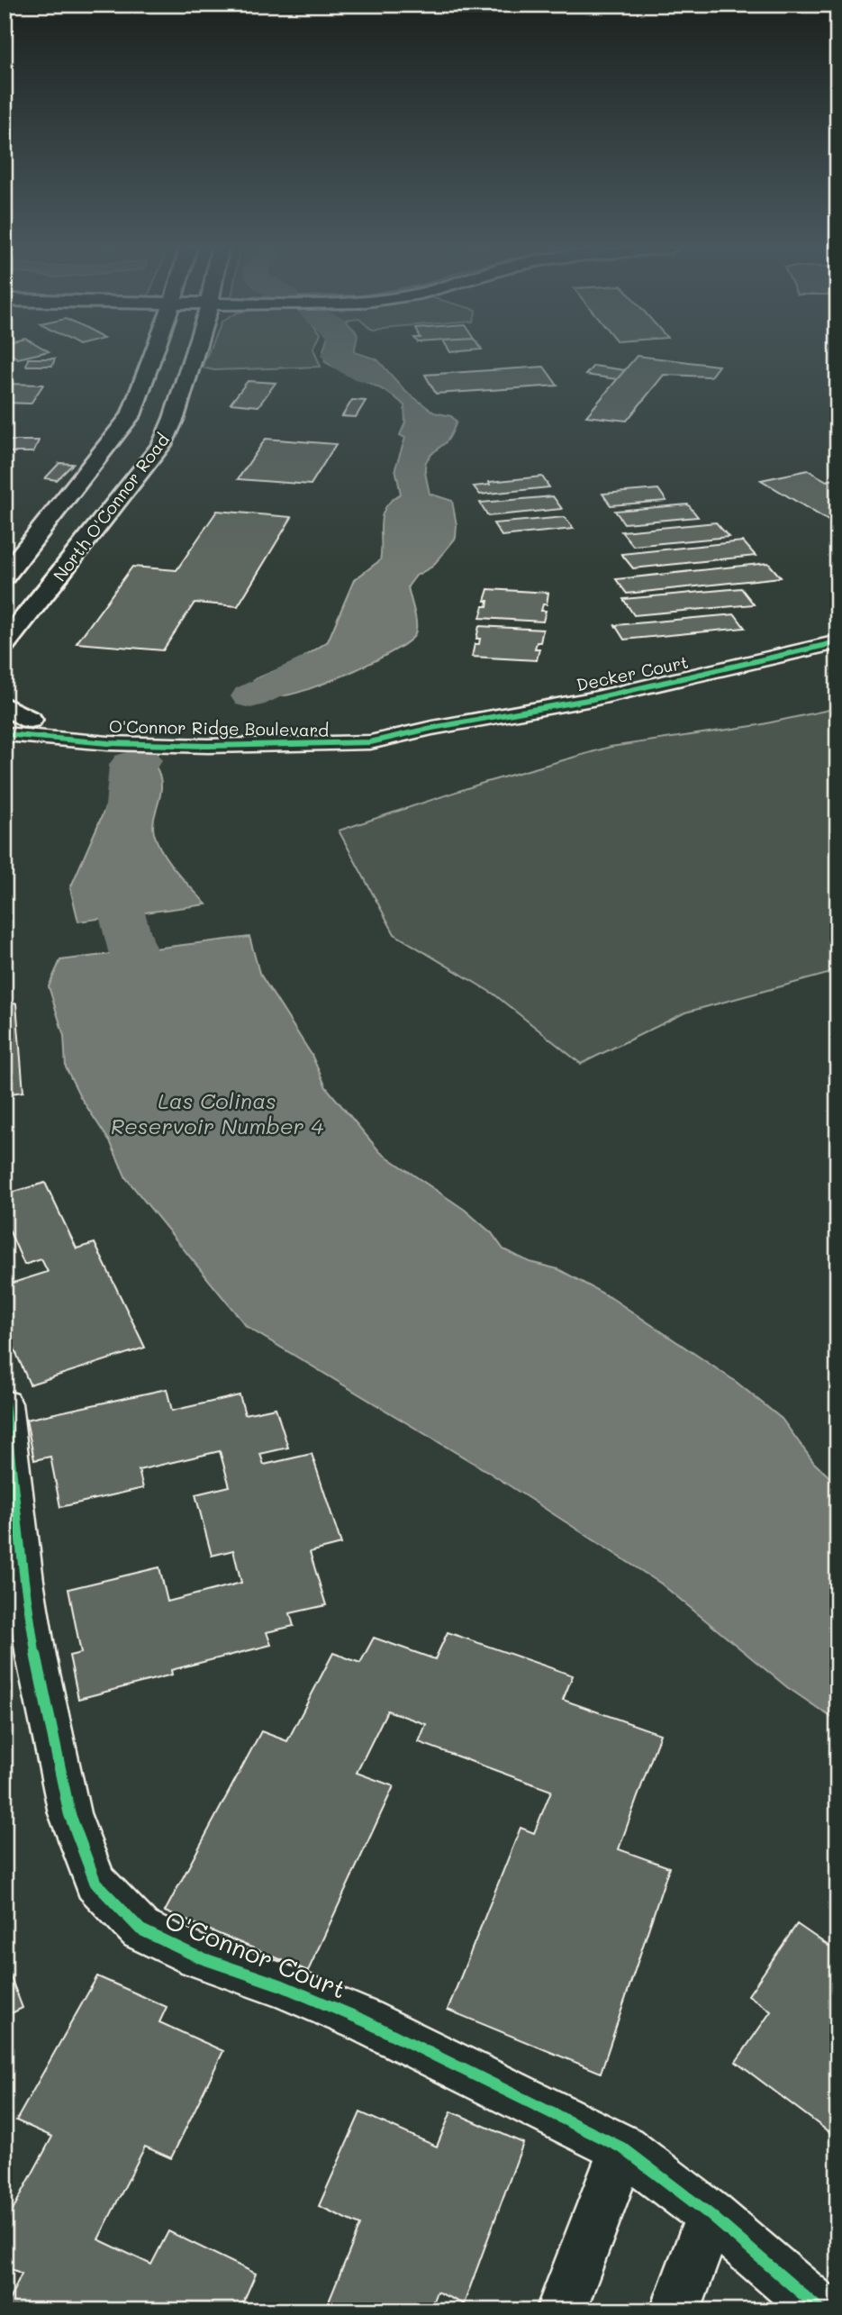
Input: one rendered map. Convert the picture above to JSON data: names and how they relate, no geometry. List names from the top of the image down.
{
  "streets": {
    "main road": ["North O'Connor Road"],
    "street": ["Decker Court", "O'Connor Ridge Boulevard", "O'Connor Court"]
  },
  "crossings": [
    ["Decker Court", "O'Connor Ridge Boulevard"]
  ],
  "water": ["Las Colinas Reservoir Number 4"]
}
